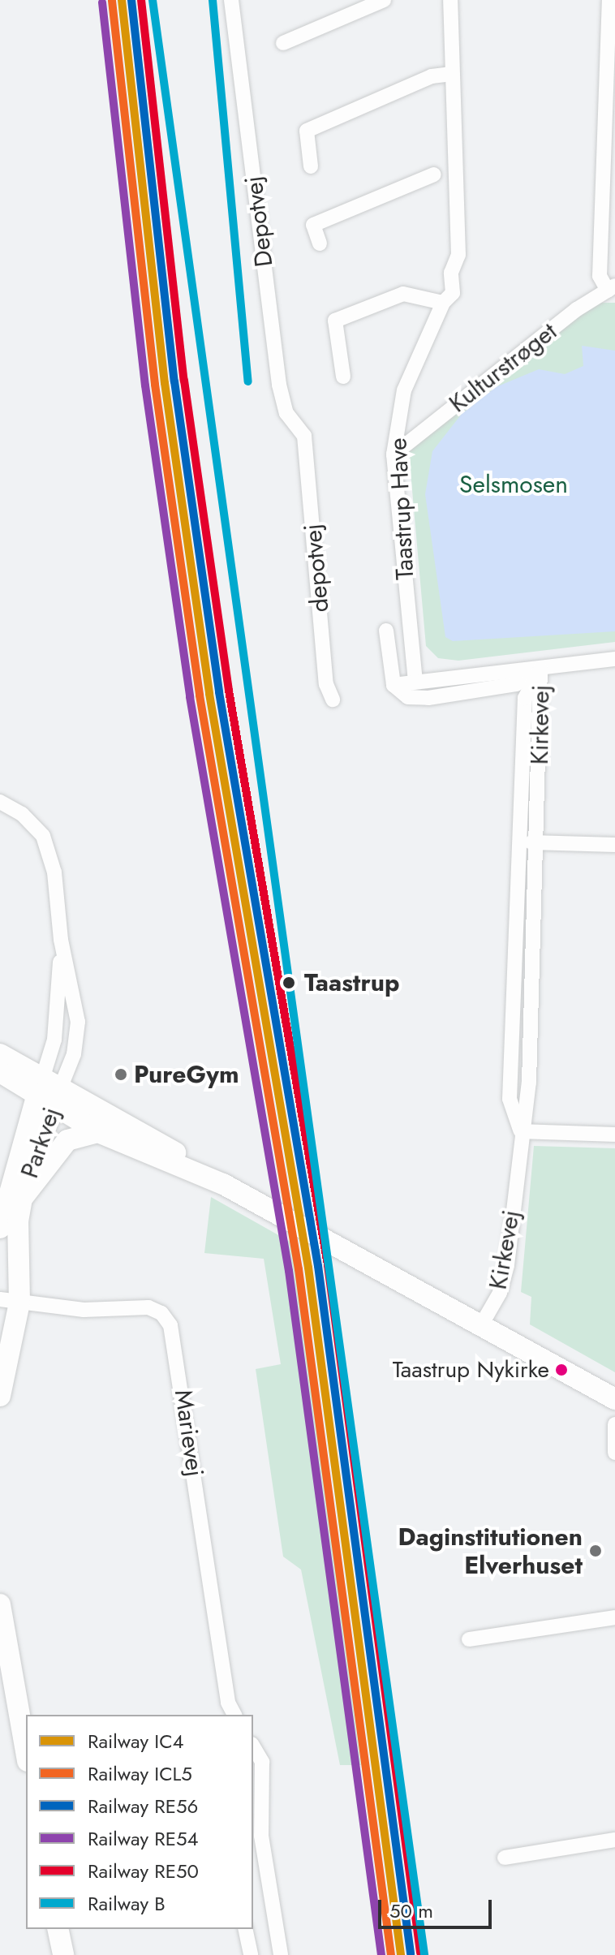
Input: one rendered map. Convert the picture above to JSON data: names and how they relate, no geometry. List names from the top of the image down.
{
  "streets": {
    "street": [
      "Depotvej",
      "Kulturstrøget",
      "Taastrup Have",
      "depotvej",
      "Kirkevej",
      "Parkvej",
      "Marievej"
    ]
  },
  "crossings": [
    ["Depotvej", "depotvej"],
    ["Kulturstrøget", "Taastrup Have"],
    ["Parkvej", "Marievej"]
  ],
  "parks": ["Selsmosen"],
  "places": [
    "Taastrup",
    "PureGym",
    "Taastrup Nykirke",
    "Daginstitutionen Elverhuset"
  ],
  "lines": [
    "rail line IC4",
    "rail line RE56",
    "rail line RE50",
    "rail line B",
    "rail line ICL5",
    "rail line RE54"
  ],
  "legend": [
    "Railway IC4",
    "Railway ICL5",
    "Railway RE56",
    "Railway RE54",
    "Railway RE50",
    "Railway B"
  ],
  "scale_bar": "50 m"
}
